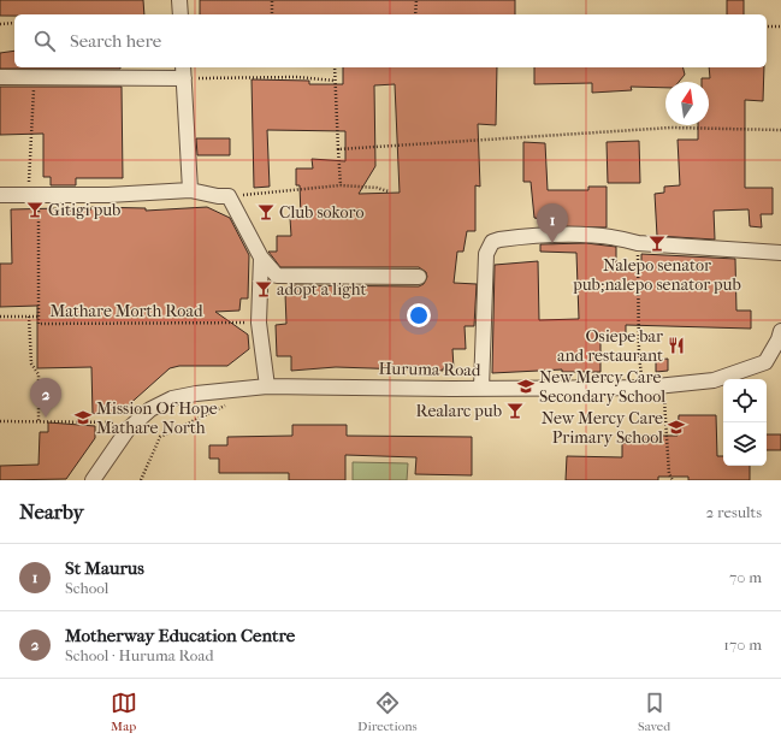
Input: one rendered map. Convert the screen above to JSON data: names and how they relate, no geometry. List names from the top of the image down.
{
  "streets": {
    "street": ["Huruma Road"],
    "path": ["Mathare Morth Road"]
  },
  "places": {
    "bar": [
      "Gitigi pub",
      "Club sokoro",
      "Nalepo senator pub;nalepo senator pub",
      "adopt a light",
      "Realarc pub"
    ],
    "restaurant": ["Osiepe bar and restaurant"],
    "school or university": ["New Mercy Care Secondary School", "Mission Of Hope Mathare North", "New Mercy Care Primary School"]
  },
  "north": "top",
  "page": {
    "search": "Search here",
    "pins": ["1", "2"],
    "heading": ["Nearby", "2 results"],
    "list": [
      {
        "mark": "1",
        "name": "St Maurus",
        "note": "School",
        "value": "70 m"
      },
      {
        "mark": "2",
        "name": "Motherway Education Centre",
        "note": "School · Huruma Road",
        "value": "170 m"
      }
    ],
    "nav": ["Map", "Directions", "Saved"]
  }
}
